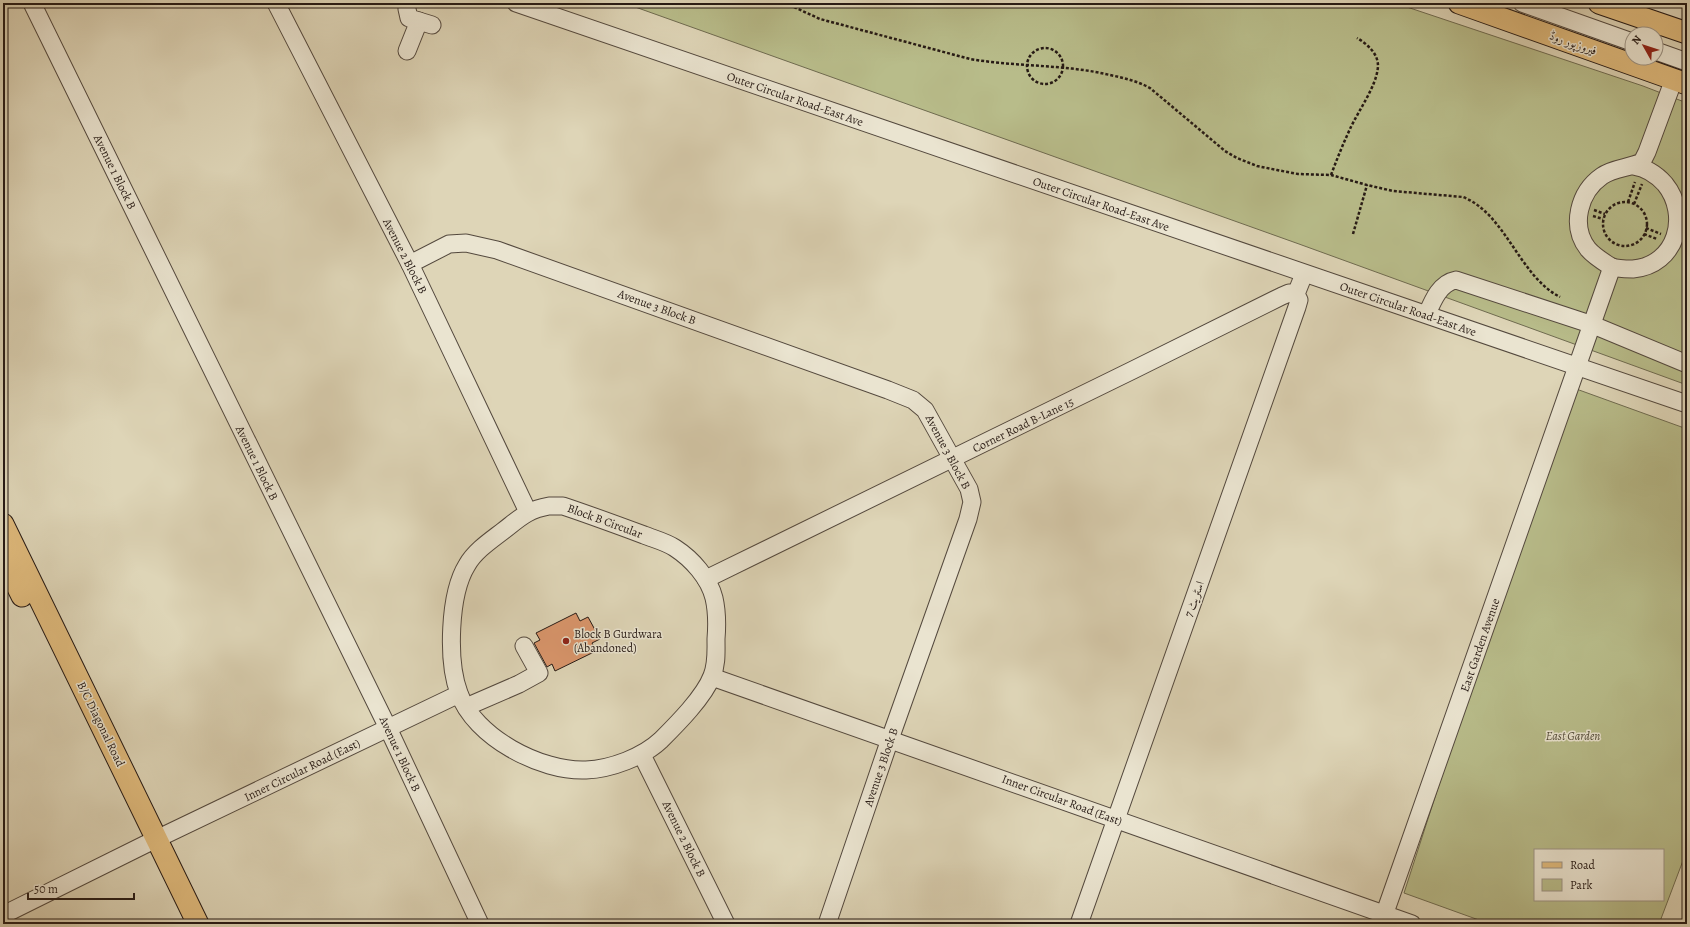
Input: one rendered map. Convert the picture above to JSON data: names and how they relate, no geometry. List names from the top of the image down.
{
  "streets": {
    "main road": ["فیروزپور روڈ", "B/C Diagonal Road"],
    "street": [
      "Outer Circular Road-East Ave",
      "Avenue 1 Block B",
      "Avenue 2 Block B",
      "Avenue 3 Block B",
      "Corner Road B-Lane 15",
      "Block B Circular",
      "اسٹریٹ 7",
      "East Garden Avenue",
      "Inner Circular Road (East)"
    ]
  },
  "crossings": [
    ["Outer Circular Road-East Ave", "اسٹریٹ 7"],
    ["Outer Circular Road-East Ave", "East Garden Avenue"],
    ["Avenue 1 Block B", "Inner Circular Road (East)"],
    ["Avenue 2 Block B", "Avenue 3 Block B"],
    ["Avenue 2 Block B", "Block B Circular"],
    ["Avenue 3 Block B", "Corner Road B-Lane 15"],
    ["Avenue 3 Block B", "Inner Circular Road (East)"],
    ["Corner Road B-Lane 15", "Block B Circular"],
    ["Corner Road B-Lane 15", "اسٹریٹ 7"],
    ["Block B Circular", "Inner Circular Road (East)"],
    ["اسٹریٹ 7", "Inner Circular Road (East)"],
    ["East Garden Avenue", "Inner Circular Road (East)"],
    ["B/C Diagonal Road", "Inner Circular Road (East)"]
  ],
  "parks": ["East Garden"],
  "places": ["Block B Gurdwara (Abandoned)"],
  "legend": ["Road", "Park"],
  "scale_bar": "50 m",
  "north": "top left"
}
